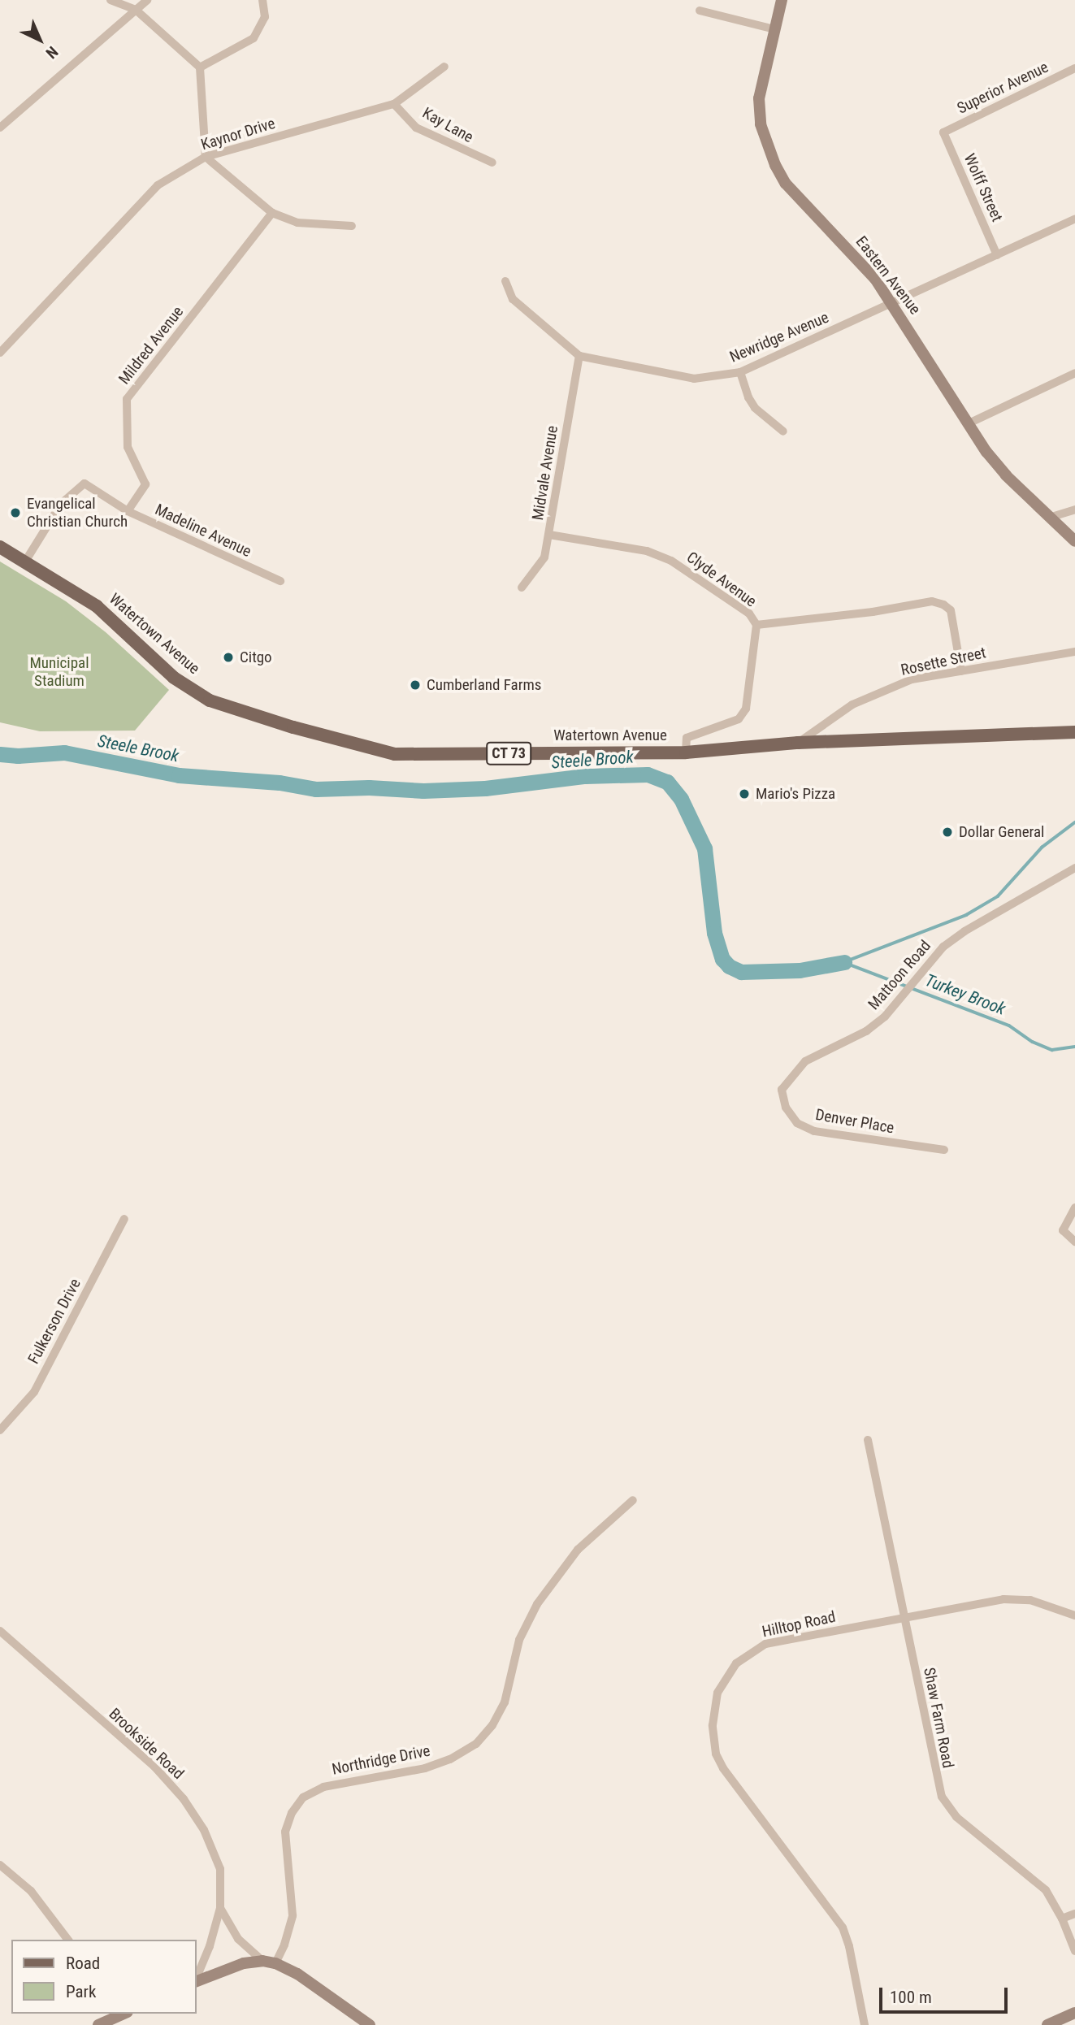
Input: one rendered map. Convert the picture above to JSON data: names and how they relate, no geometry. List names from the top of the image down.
{
  "streets": {
    "main road": ["Watertown Avenue", "CT 73"],
    "street": [
      "Superior Avenue",
      "Kay Lane",
      "Kaynor Drive",
      "Wolff Street",
      "Eastern Avenue",
      "Newridge Avenue",
      "Mildred Avenue",
      "Midvale Avenue",
      "Madeline Avenue",
      "Clyde Avenue",
      "Rosette Street",
      "Mattoon Road",
      "Denver Place",
      "Fulkerson Drive",
      "Hilltop Road",
      "Shaw Farm Road",
      "Brookside Road",
      "Northridge Drive"
    ]
  },
  "crossings": [
    ["Superior Avenue", "Wolff Street"],
    ["Kay Lane", "Kaynor Drive"],
    ["Wolff Street", "Newridge Avenue"],
    ["Eastern Avenue", "Newridge Avenue"],
    ["Newridge Avenue", "Midvale Avenue"],
    ["Mildred Avenue", "Madeline Avenue"],
    ["Midvale Avenue", "Clyde Avenue"],
    ["Madeline Avenue", "Watertown Avenue"],
    ["Clyde Avenue", "Rosette Street"],
    ["Watertown Avenue", "Rosette Street"],
    ["Mattoon Road", "Denver Place"],
    ["Hilltop Road", "Shaw Farm Road"]
  ],
  "water": ["Steele Brook", "Turkey Brook"],
  "parks": ["Municipal Stadium"],
  "places": [
    "Evangelical Christian Church",
    "Citgo",
    "Cumberland Farms",
    "Mario's Pizza",
    "Dollar General"
  ],
  "legend": ["Road", "Park"],
  "scale_bar": "100 m",
  "north": "bottom right"
}
